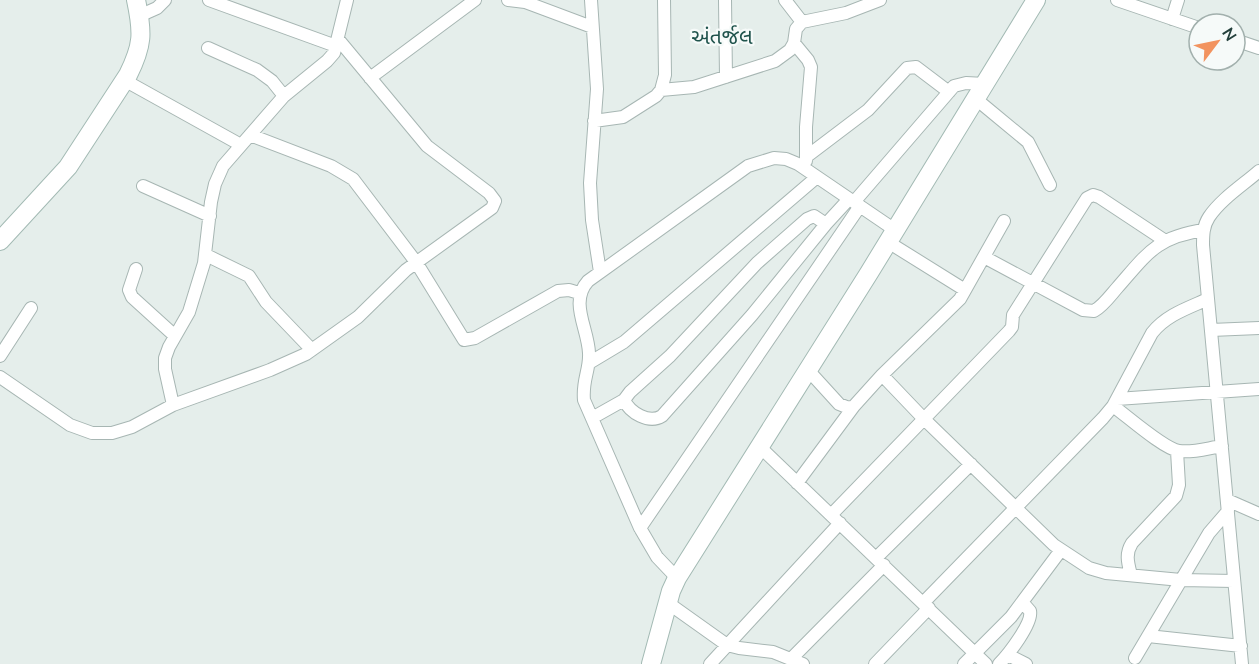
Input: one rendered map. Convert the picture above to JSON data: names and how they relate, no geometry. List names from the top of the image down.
{
  "districts": ["અંતર્જલ"],
  "north": "top right"
}
